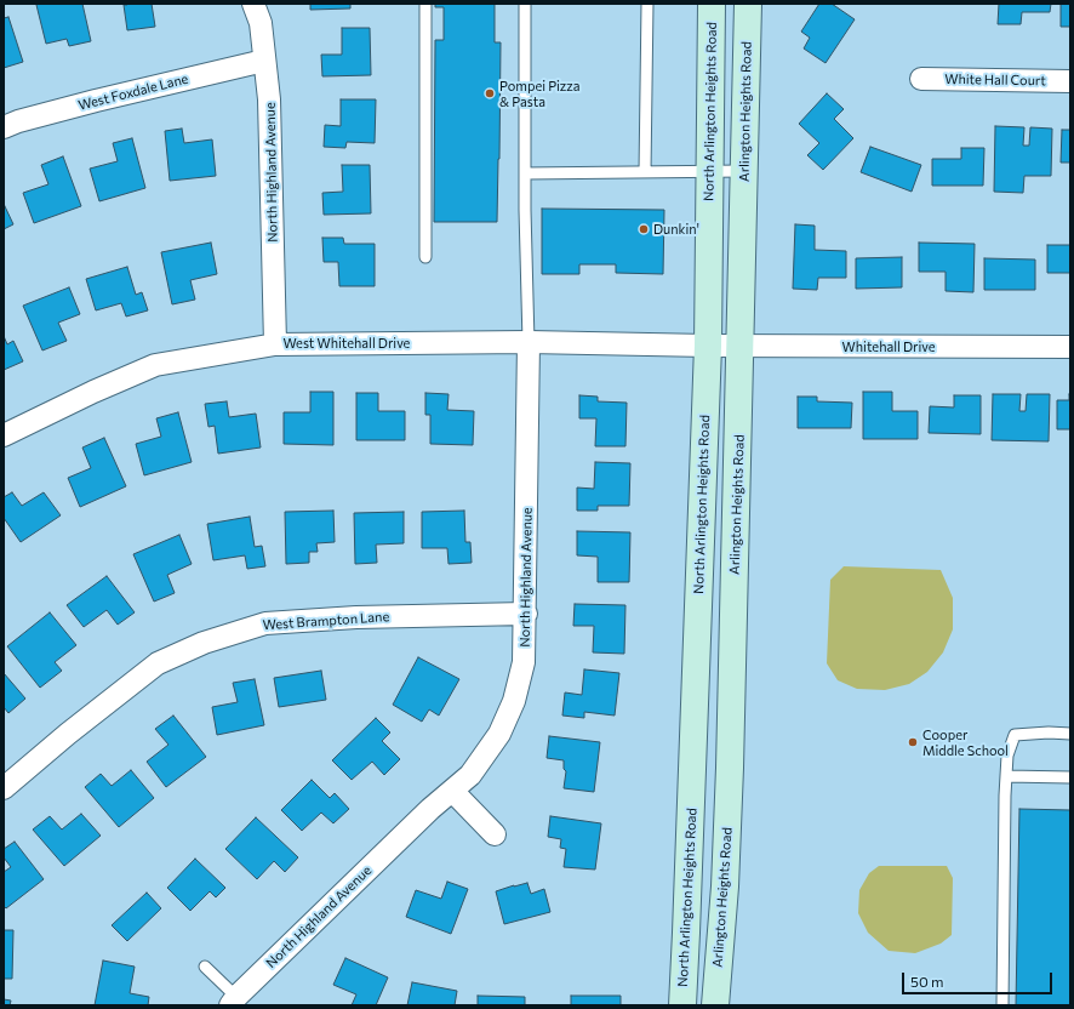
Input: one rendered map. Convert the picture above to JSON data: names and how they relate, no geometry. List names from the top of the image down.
{
  "streets": {
    "main road": ["North Arlington Heights Road", "Arlington Heights Road"],
    "street": [
      "White Hall Court",
      "West Foxdale Lane",
      "North Highland Avenue",
      "West Whitehall Drive",
      "Whitehall Drive",
      "West Brampton Lane"
    ]
  },
  "crossings": [
    ["West Foxdale Lane", "North Highland Avenue"],
    ["North Arlington Heights Road", "West Whitehall Drive"],
    ["North Arlington Heights Road", "Whitehall Drive"],
    ["Arlington Heights Road", "Whitehall Drive"],
    ["North Highland Avenue", "West Whitehall Drive"],
    ["North Highland Avenue", "West Brampton Lane"],
    ["West Whitehall Drive", "Whitehall Drive"]
  ],
  "places": ["Pompei Pizza & Pasta", "Dunkin'", "Cooper Middle School"],
  "scale_bar": "50 m"
}
